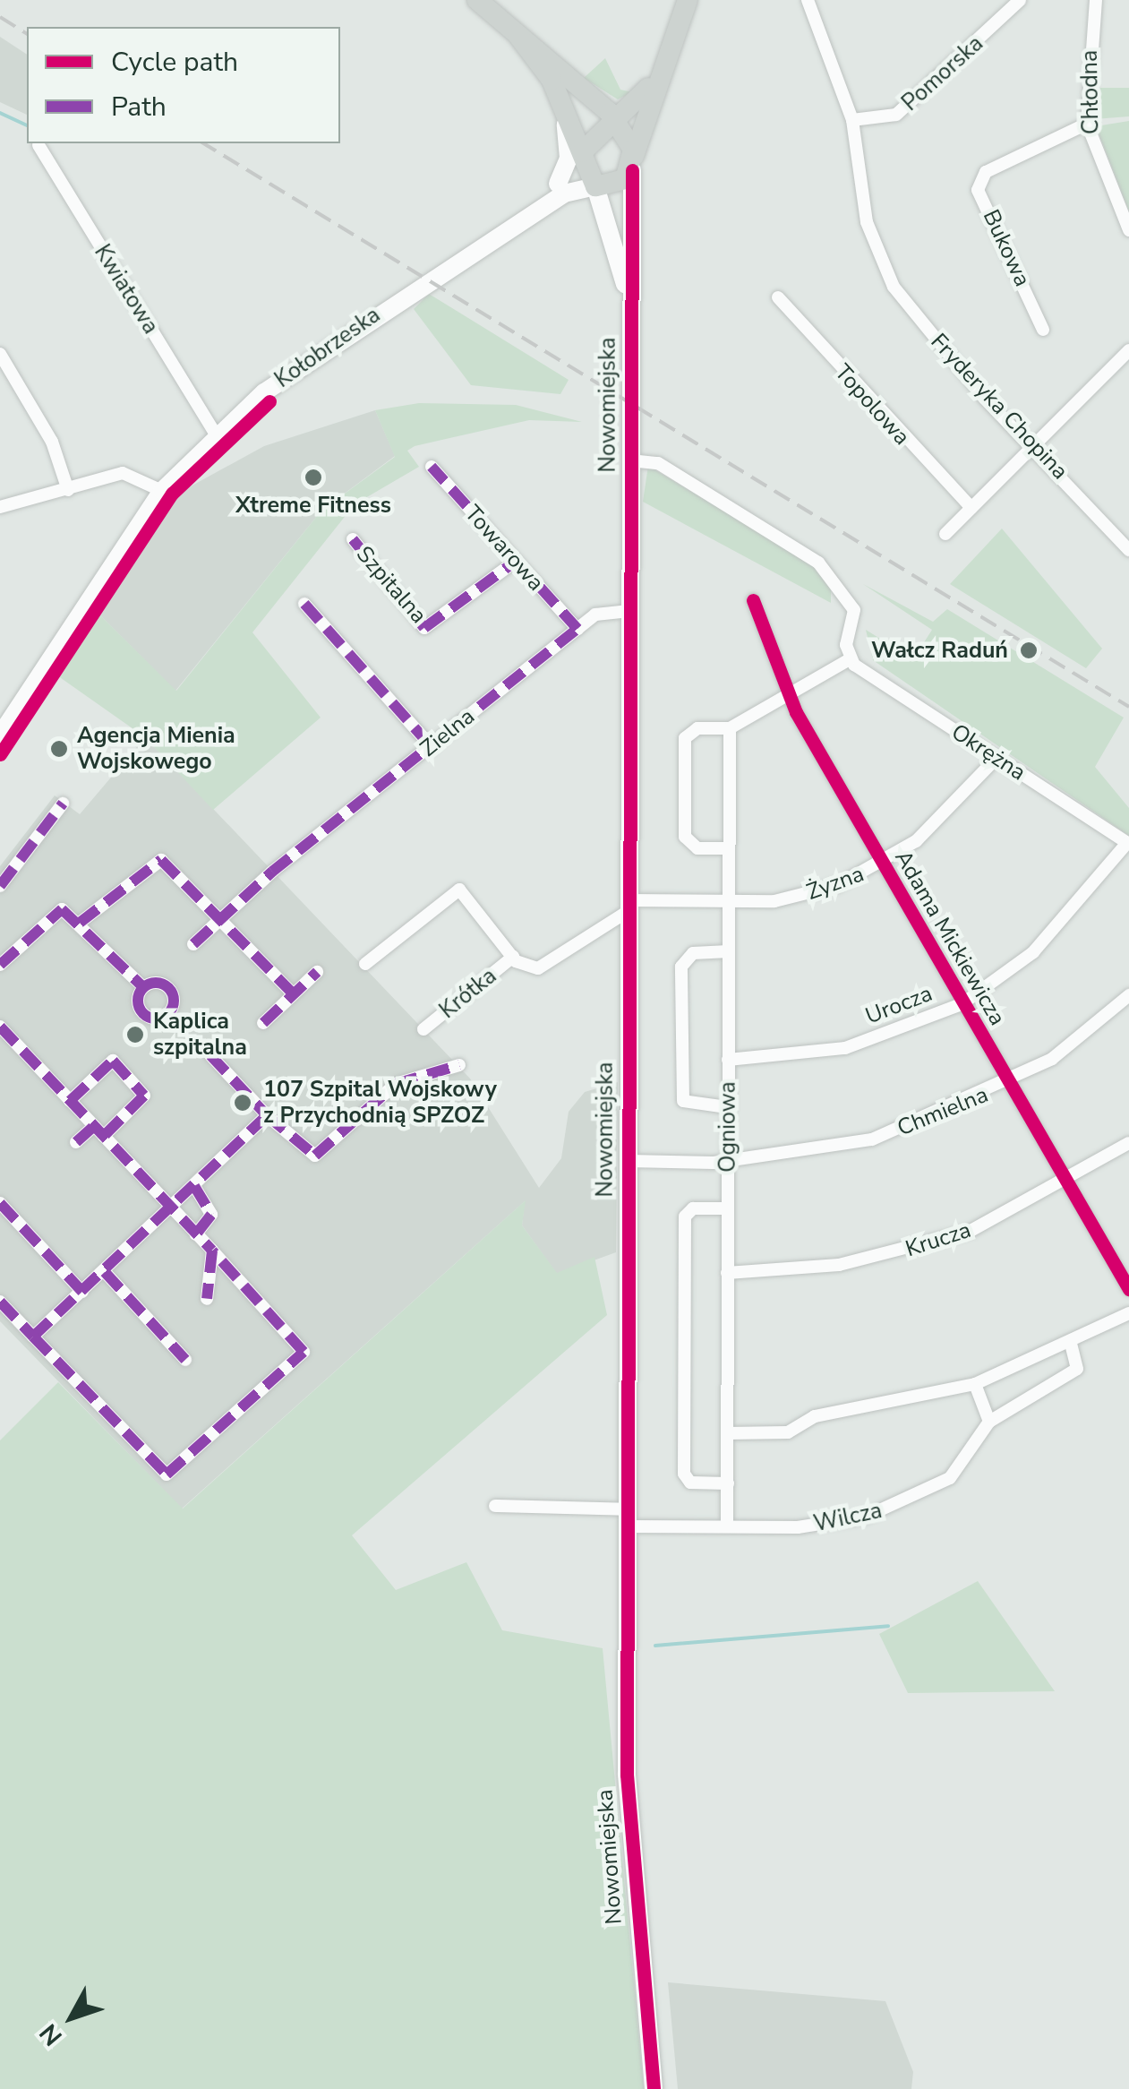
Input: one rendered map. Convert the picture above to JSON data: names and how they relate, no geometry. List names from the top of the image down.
{
  "streets": {
    "street": [
      "Pomorska",
      "Chłodna",
      "Bukowa",
      "Kwiatowa",
      "Kołobrzeska",
      "Nowomiejska",
      "Topolowa",
      "Fryderyka Chopina",
      "Towarowa",
      "Szpitalna",
      "Zielna",
      "Okrężna",
      "Żyzna",
      "Adama Mickiewicza",
      "Krótka",
      "Urocza",
      "Chmielna",
      "Ogniowa",
      "Krucza",
      "Wilcza"
    ]
  },
  "crossings": [
    ["Pomorska", "Fryderyka Chopina"],
    ["Chłodna", "Bukowa"],
    ["Kwiatowa", "Kołobrzeska"],
    ["Kołobrzeska", "Nowomiejska"],
    ["Nowomiejska", "Zielna"],
    ["Nowomiejska", "Żyzna"],
    ["Nowomiejska", "Chmielna"],
    ["Nowomiejska", "Wilcza"],
    ["Towarowa", "Szpitalna"],
    ["Towarowa", "Zielna"],
    ["Okrężna", "Żyzna"],
    ["Okrężna", "Urocza"],
    ["Żyzna", "Adama Mickiewicza"],
    ["Żyzna", "Ogniowa"],
    ["Adama Mickiewicza", "Urocza"],
    ["Adama Mickiewicza", "Chmielna"],
    ["Adama Mickiewicza", "Krucza"],
    ["Urocza", "Ogniowa"],
    ["Chmielna", "Ogniowa"],
    ["Ogniowa", "Krucza"],
    ["Ogniowa", "Wilcza"]
  ],
  "places": [
    "Xtreme Fitness",
    "Wałcz Raduń",
    "Agencja Mienia Wojskowego",
    "Kaplica szpitalna",
    "107 Szpital Wojskowy z Przychodnią SPZOZ"
  ],
  "legend": ["Cycle path", "Path"],
  "north": "bottom left"
}
